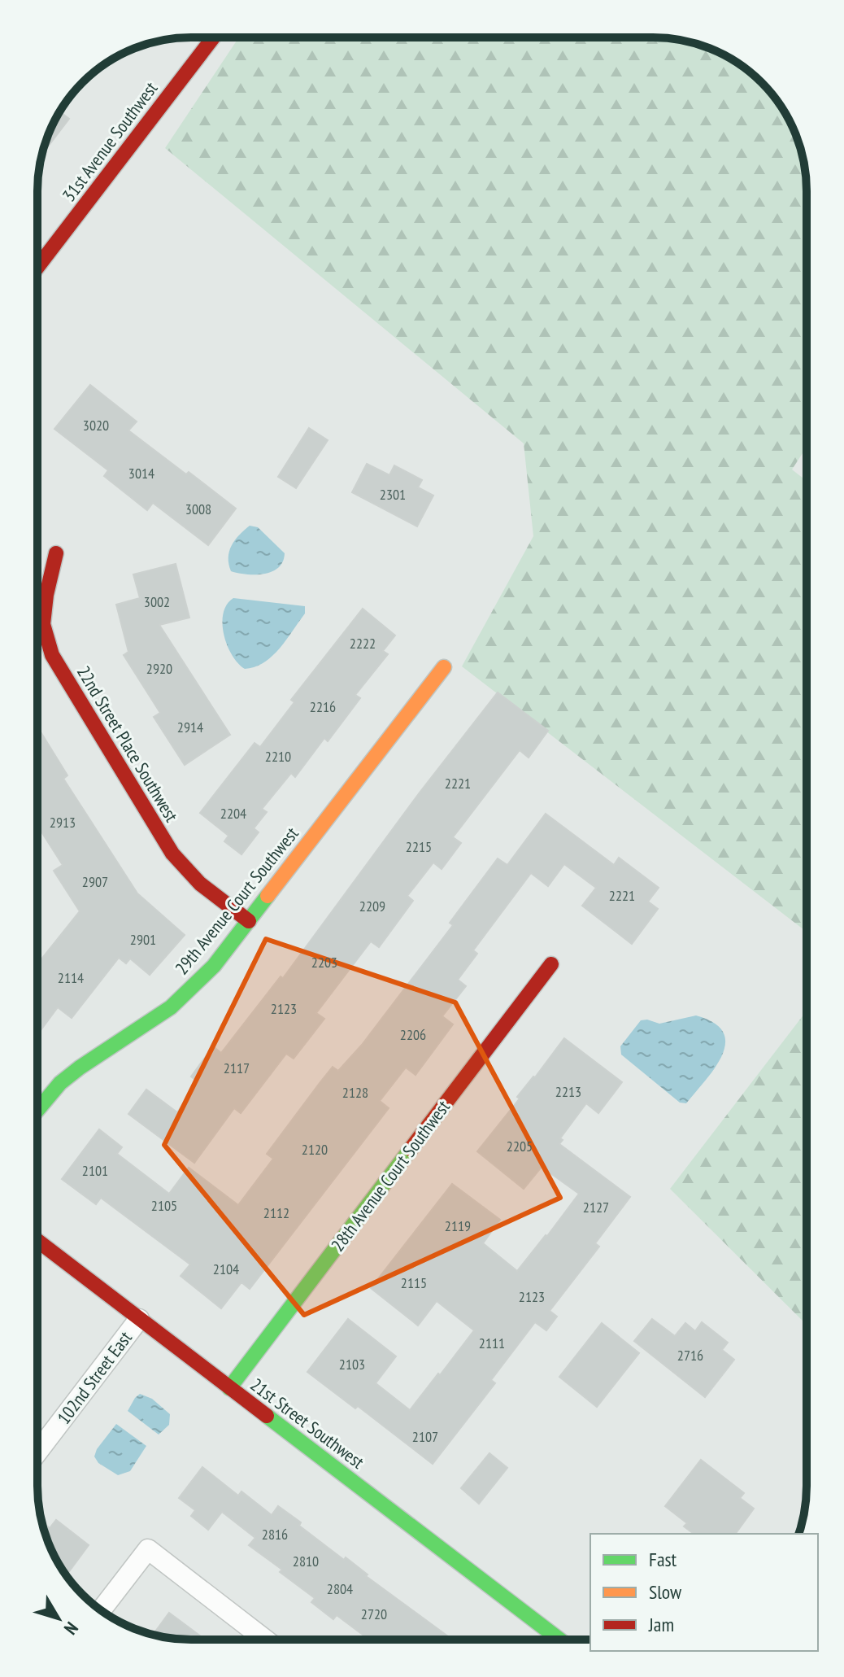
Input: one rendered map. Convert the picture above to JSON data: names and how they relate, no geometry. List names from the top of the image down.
{
  "streets": {
    "street": [
      "31st Avenue Southwest",
      "22nd Street Place Southwest",
      "29th Avenue Court Southwest",
      "28th Avenue Court Southwest",
      "102nd Street East",
      "21st Street Southwest"
    ]
  },
  "crossings": [
    ["22nd Street Place Southwest", "29th Avenue Court Southwest"],
    ["28th Avenue Court Southwest", "21st Street Southwest"],
    ["102nd Street East", "21st Street Southwest"]
  ],
  "house_numbers": [
    "3020",
    "3014",
    "2301",
    "3008",
    "3002",
    "2222",
    "2920",
    "2216",
    "2914",
    "2210",
    "2221",
    "2204",
    "2913",
    "2215",
    "2907",
    "2221",
    "2209",
    "2901",
    "2203",
    "2114",
    "2123",
    "2206",
    "2117",
    "2213",
    "2128",
    "2205",
    "2120",
    "2101",
    "2105",
    "2127",
    "2112",
    "2119",
    "2104",
    "2115",
    "2123",
    "2111",
    "2716",
    "2103",
    "2107",
    "2816",
    "2810",
    "2804",
    "2720"
  ],
  "legend": ["Fast", "Slow", "Jam"],
  "north": "bottom right"
}
